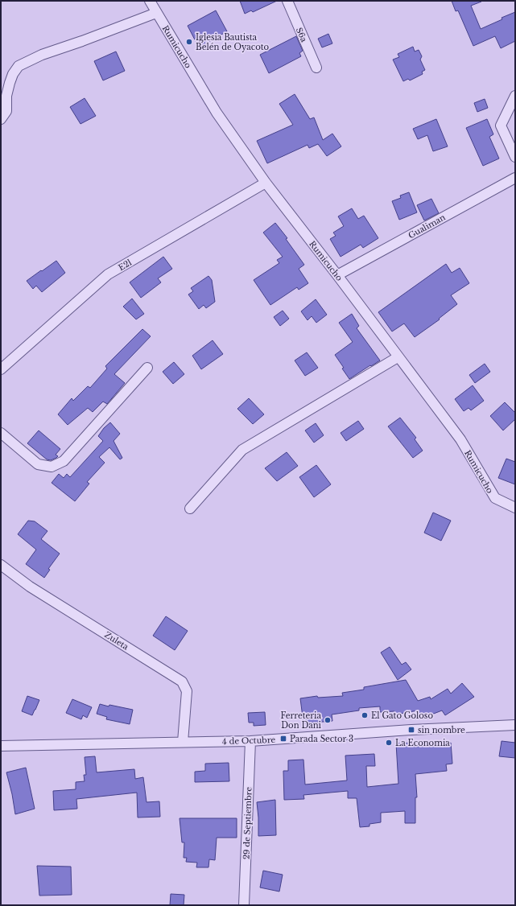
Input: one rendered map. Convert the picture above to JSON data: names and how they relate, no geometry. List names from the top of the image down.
{
  "streets": {
    "street": [
      "S6a",
      "Rumicucho",
      "Gualiman",
      "E2l",
      "Zuleta",
      "4 de Octubre",
      "29 de Septiembre"
    ]
  },
  "crossings": [
    ["Rumicucho", "Gualiman"],
    ["Rumicucho", "E2l"],
    ["Zuleta", "4 de Octubre"],
    ["4 de Octubre", "29 de Septiembre"]
  ],
  "places": {
    "other": [
      "Iglesia Bautista Belén de Oyacoto",
      "El Gato Goloso",
      "Ferreteria Don Dani",
      "La Economia"
    ],
    "transit": ["sin nombre", "Parada Sector 3"]
  }
}
